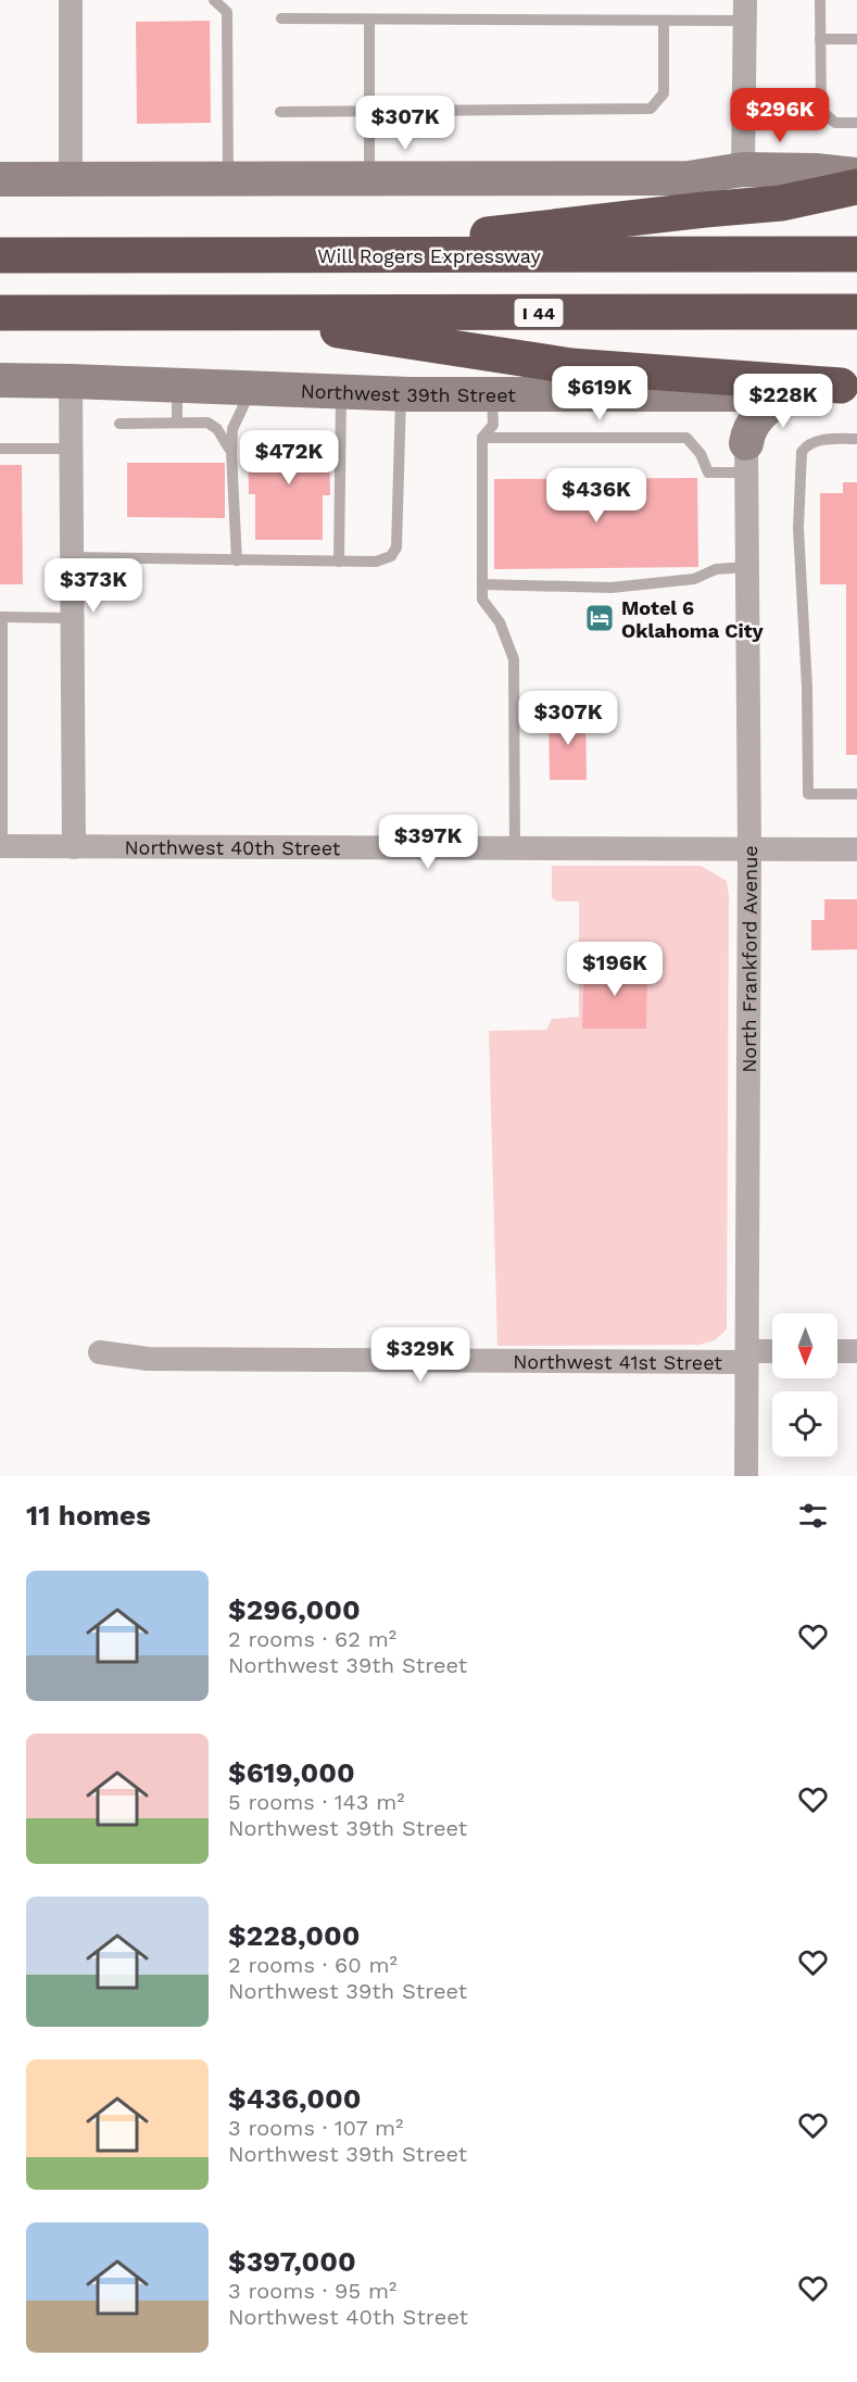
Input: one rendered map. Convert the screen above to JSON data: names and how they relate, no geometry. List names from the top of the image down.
{
  "streets": {
    "highway": ["Will Rogers Expressway", "I 44"],
    "main road": ["Northwest 39th Street"],
    "street": ["Northwest 40th Street", "North Frankford Avenue", "Northwest 41st Street"]
  },
  "crossings": [
    ["Northwest 40th Street", "North Frankford Avenue"],
    ["North Frankford Avenue", "Northwest 41st Street"]
  ],
  "places": {
    "hotel": ["Motel 6 Oklahoma City"]
  },
  "north": "bottom",
  "page": {
    "price": [
      "$296K",
      "$307K",
      "$619K",
      "$228K",
      "$472K",
      "$436K",
      "$373K",
      "$307K",
      "$397K",
      "$196K",
      "$329K"
    ],
    "heading": "11 homes",
    "list": [
      {
        "name": "$296,000",
        "note": "2 rooms · 62 m² · Northwest 39th Street"
      },
      {
        "name": "$619,000",
        "note": "5 rooms · 143 m² · Northwest 39th Street"
      },
      {
        "name": "$228,000",
        "note": "2 rooms · 60 m² · Northwest 39th Street"
      },
      {
        "name": "$436,000",
        "note": "3 rooms · 107 m² · Northwest 39th Street"
      },
      {
        "name": "$397,000",
        "note": "3 rooms · 95 m² · Northwest 40th Street"
      }
    ]
  }
}
